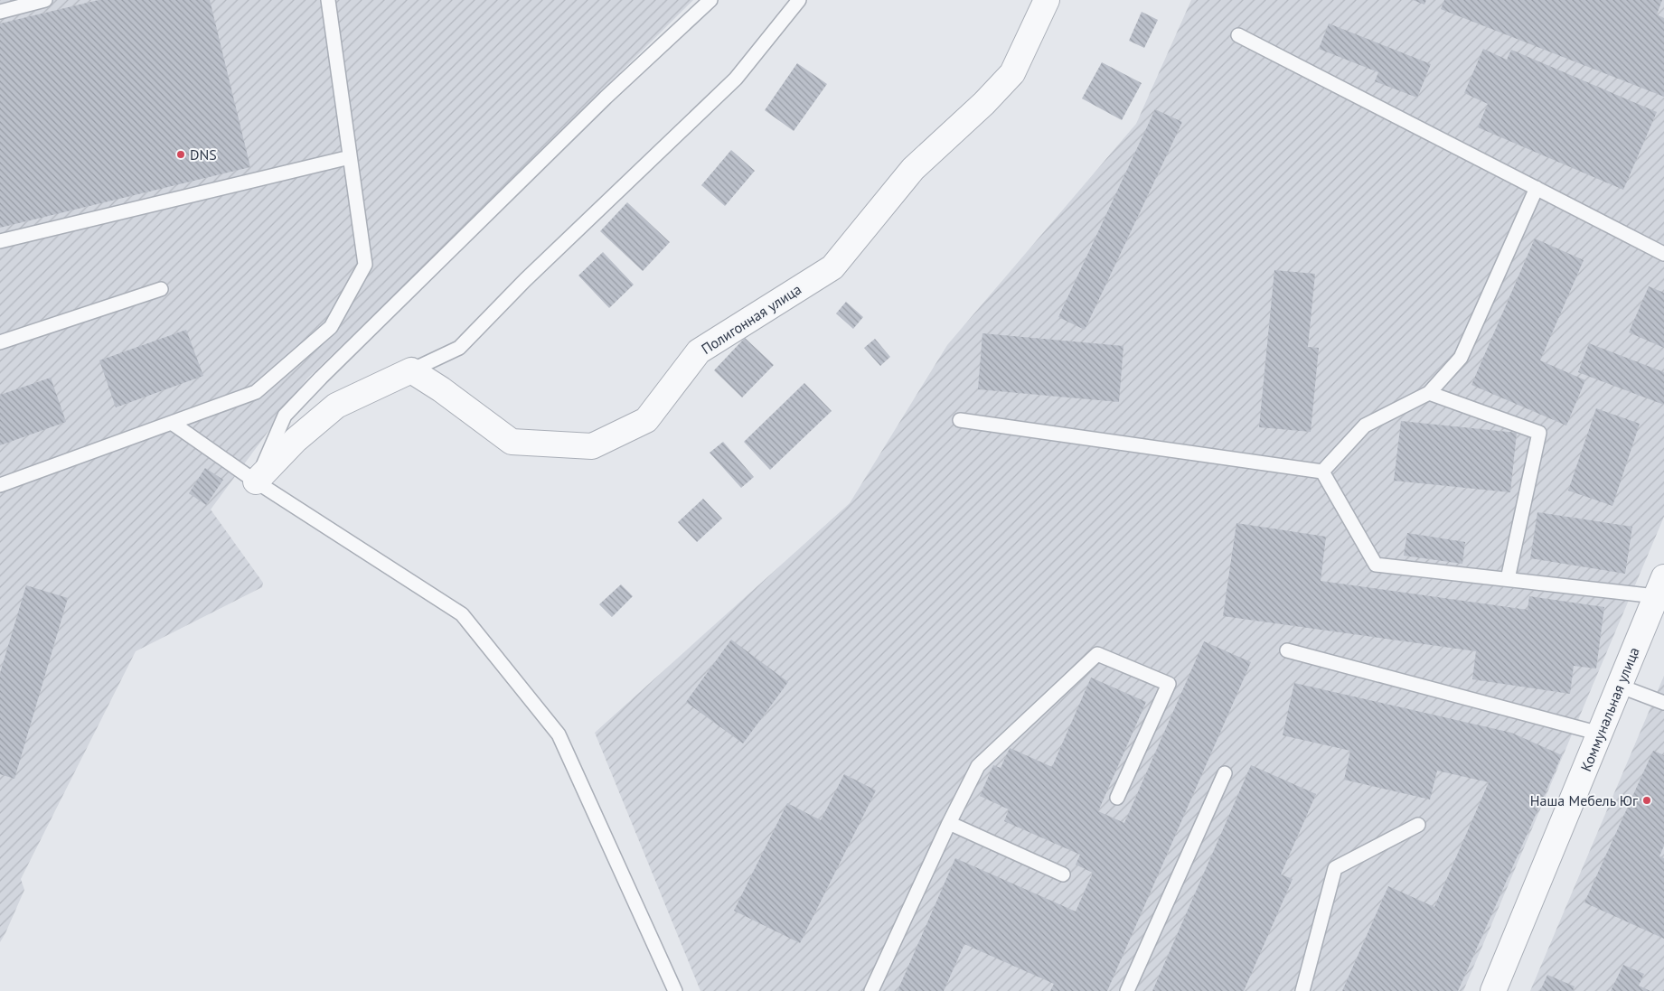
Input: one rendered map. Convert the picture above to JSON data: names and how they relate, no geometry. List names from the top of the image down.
{
  "streets": {
    "street": ["Полигонная улица", "Коммунальная улица"]
  },
  "places": ["DNS", "Наша Мебель Юг"]
}
